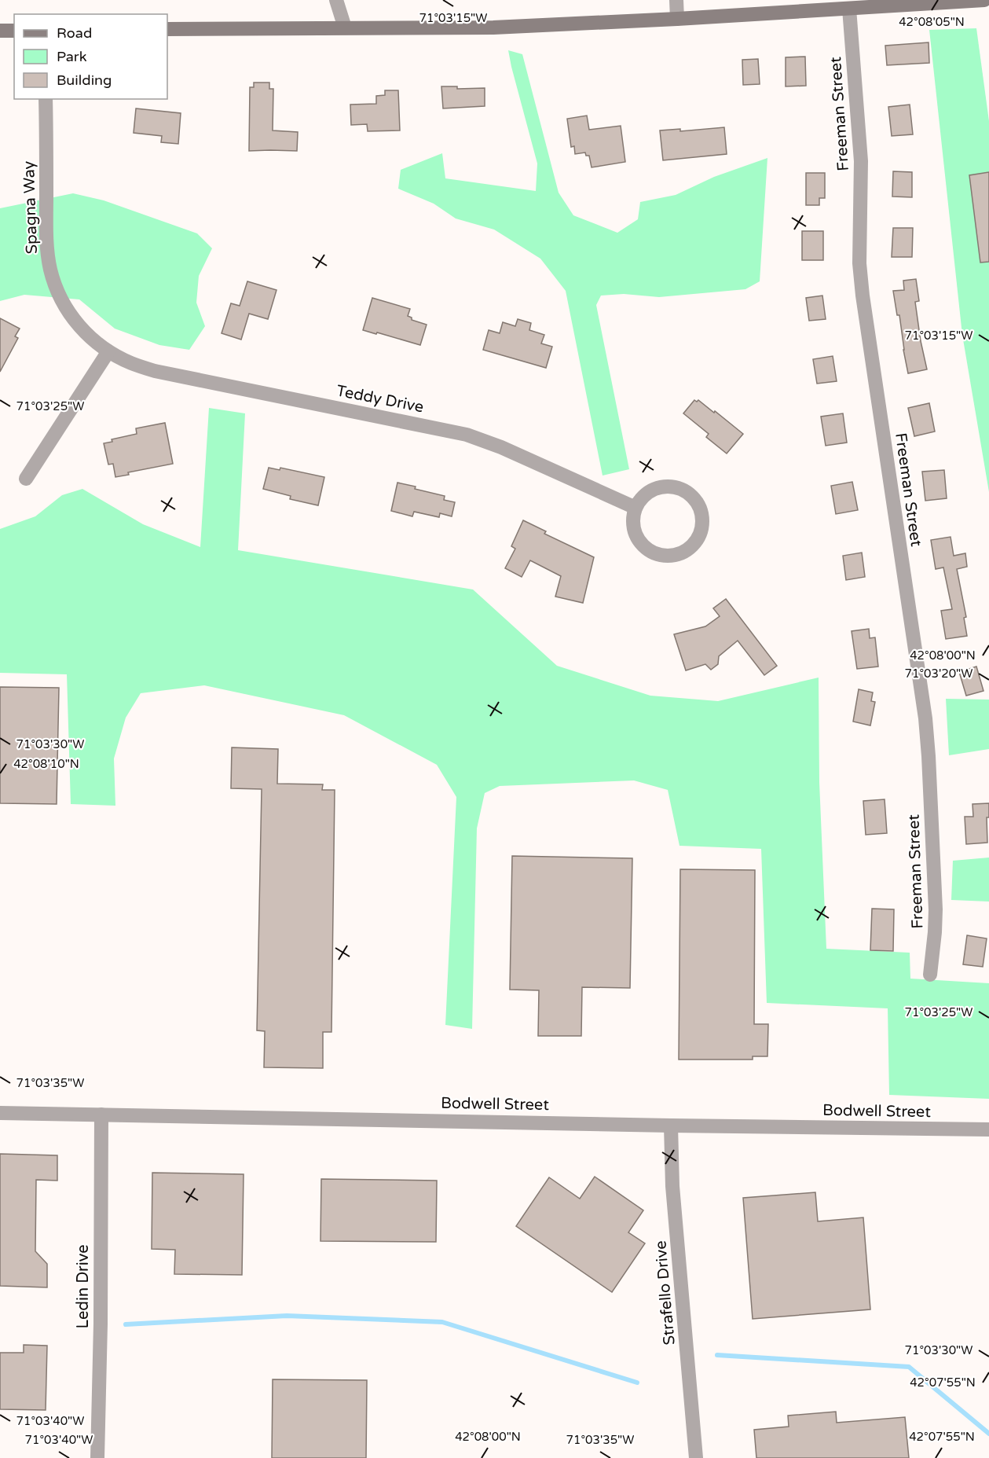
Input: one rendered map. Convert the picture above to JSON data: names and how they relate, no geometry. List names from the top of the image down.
{
  "streets": {
    "street": [
      "Freeman Street",
      "Spagna Way",
      "Teddy Drive",
      "Bodwell Street",
      "Ledin Drive",
      "Strafello Drive"
    ]
  },
  "crossings": [
    ["Spagna Way", "Teddy Drive"],
    ["Bodwell Street", "Ledin Drive"],
    ["Bodwell Street", "Strafello Drive"]
  ],
  "legend": ["Road", "Park", "Building"],
  "coordinates": [
    "71°03'15\"W",
    "42°08'05\"N",
    "71°03'25\"W",
    "42°08'00\"N",
    "71°03'20\"W",
    "71°03'30\"W",
    "42°08'10\"N",
    "71°03'35\"W",
    "42°07'55\"N",
    "71°03'40\"W"
  ]
}
